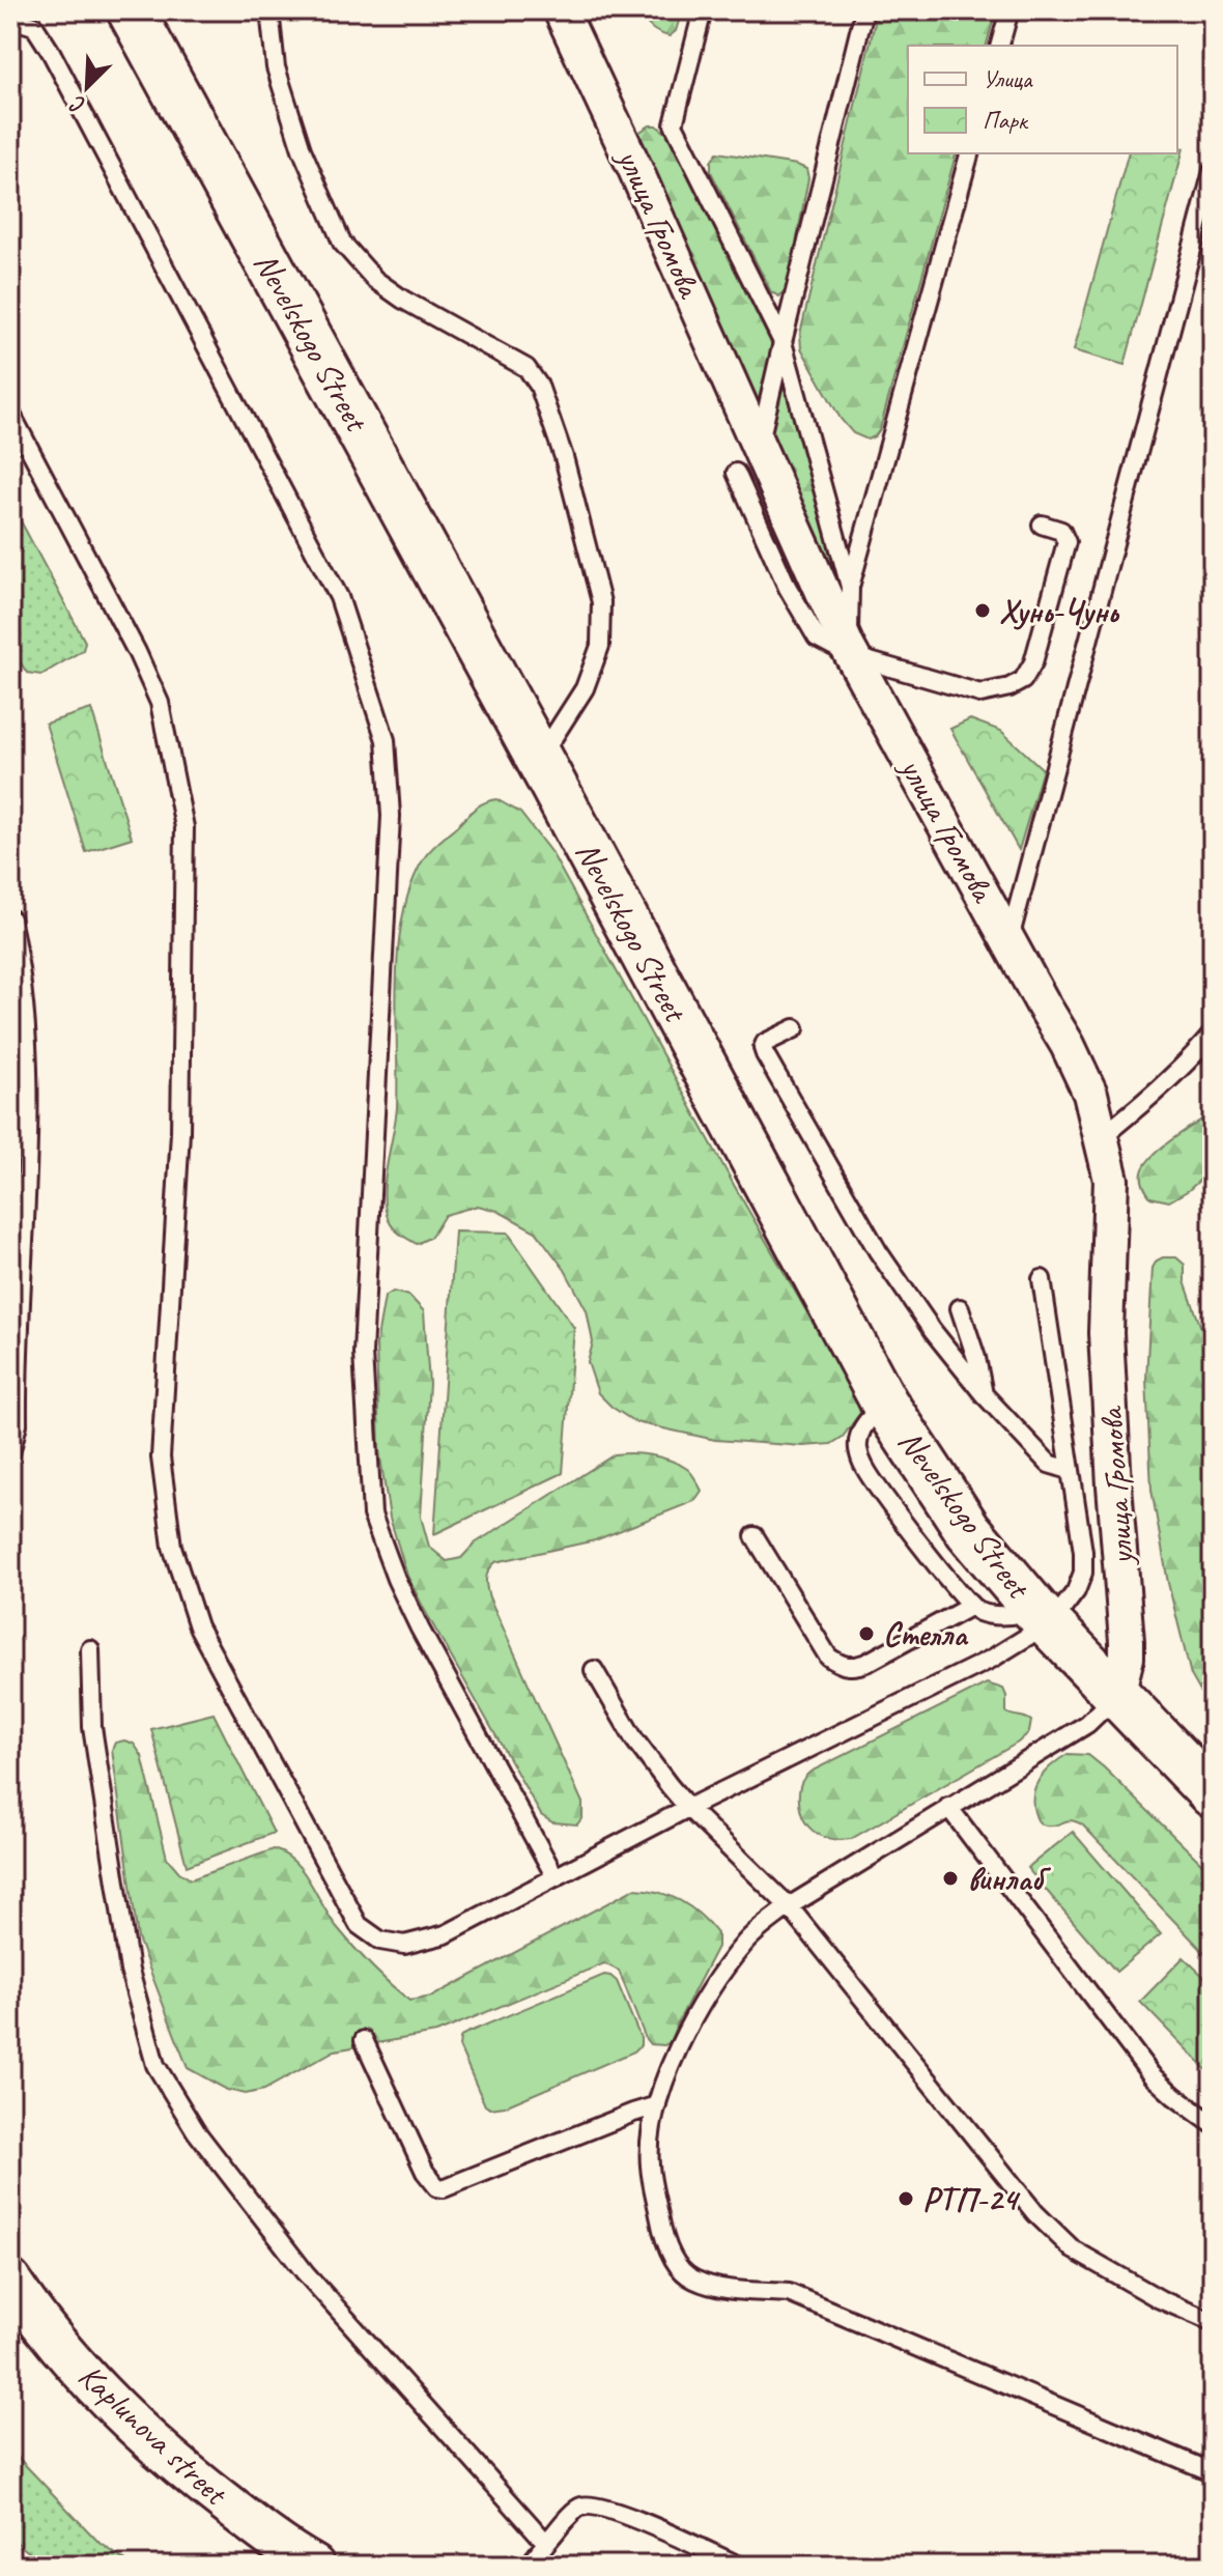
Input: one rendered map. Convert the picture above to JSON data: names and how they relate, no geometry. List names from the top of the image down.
{
  "streets": {
    "main road": ["Nevelskogo Street"],
    "street": ["улица Громова", "Kaplunova street"]
  },
  "crossings": [
    ["улица Громова", "Nevelskogo Street"]
  ],
  "places": [
    "Хунь-Чунь",
    "Стелла",
    "винлаб",
    "РТП-24"
  ],
  "legend": ["Улица", "Парк"],
  "north": "bottom left"
}
